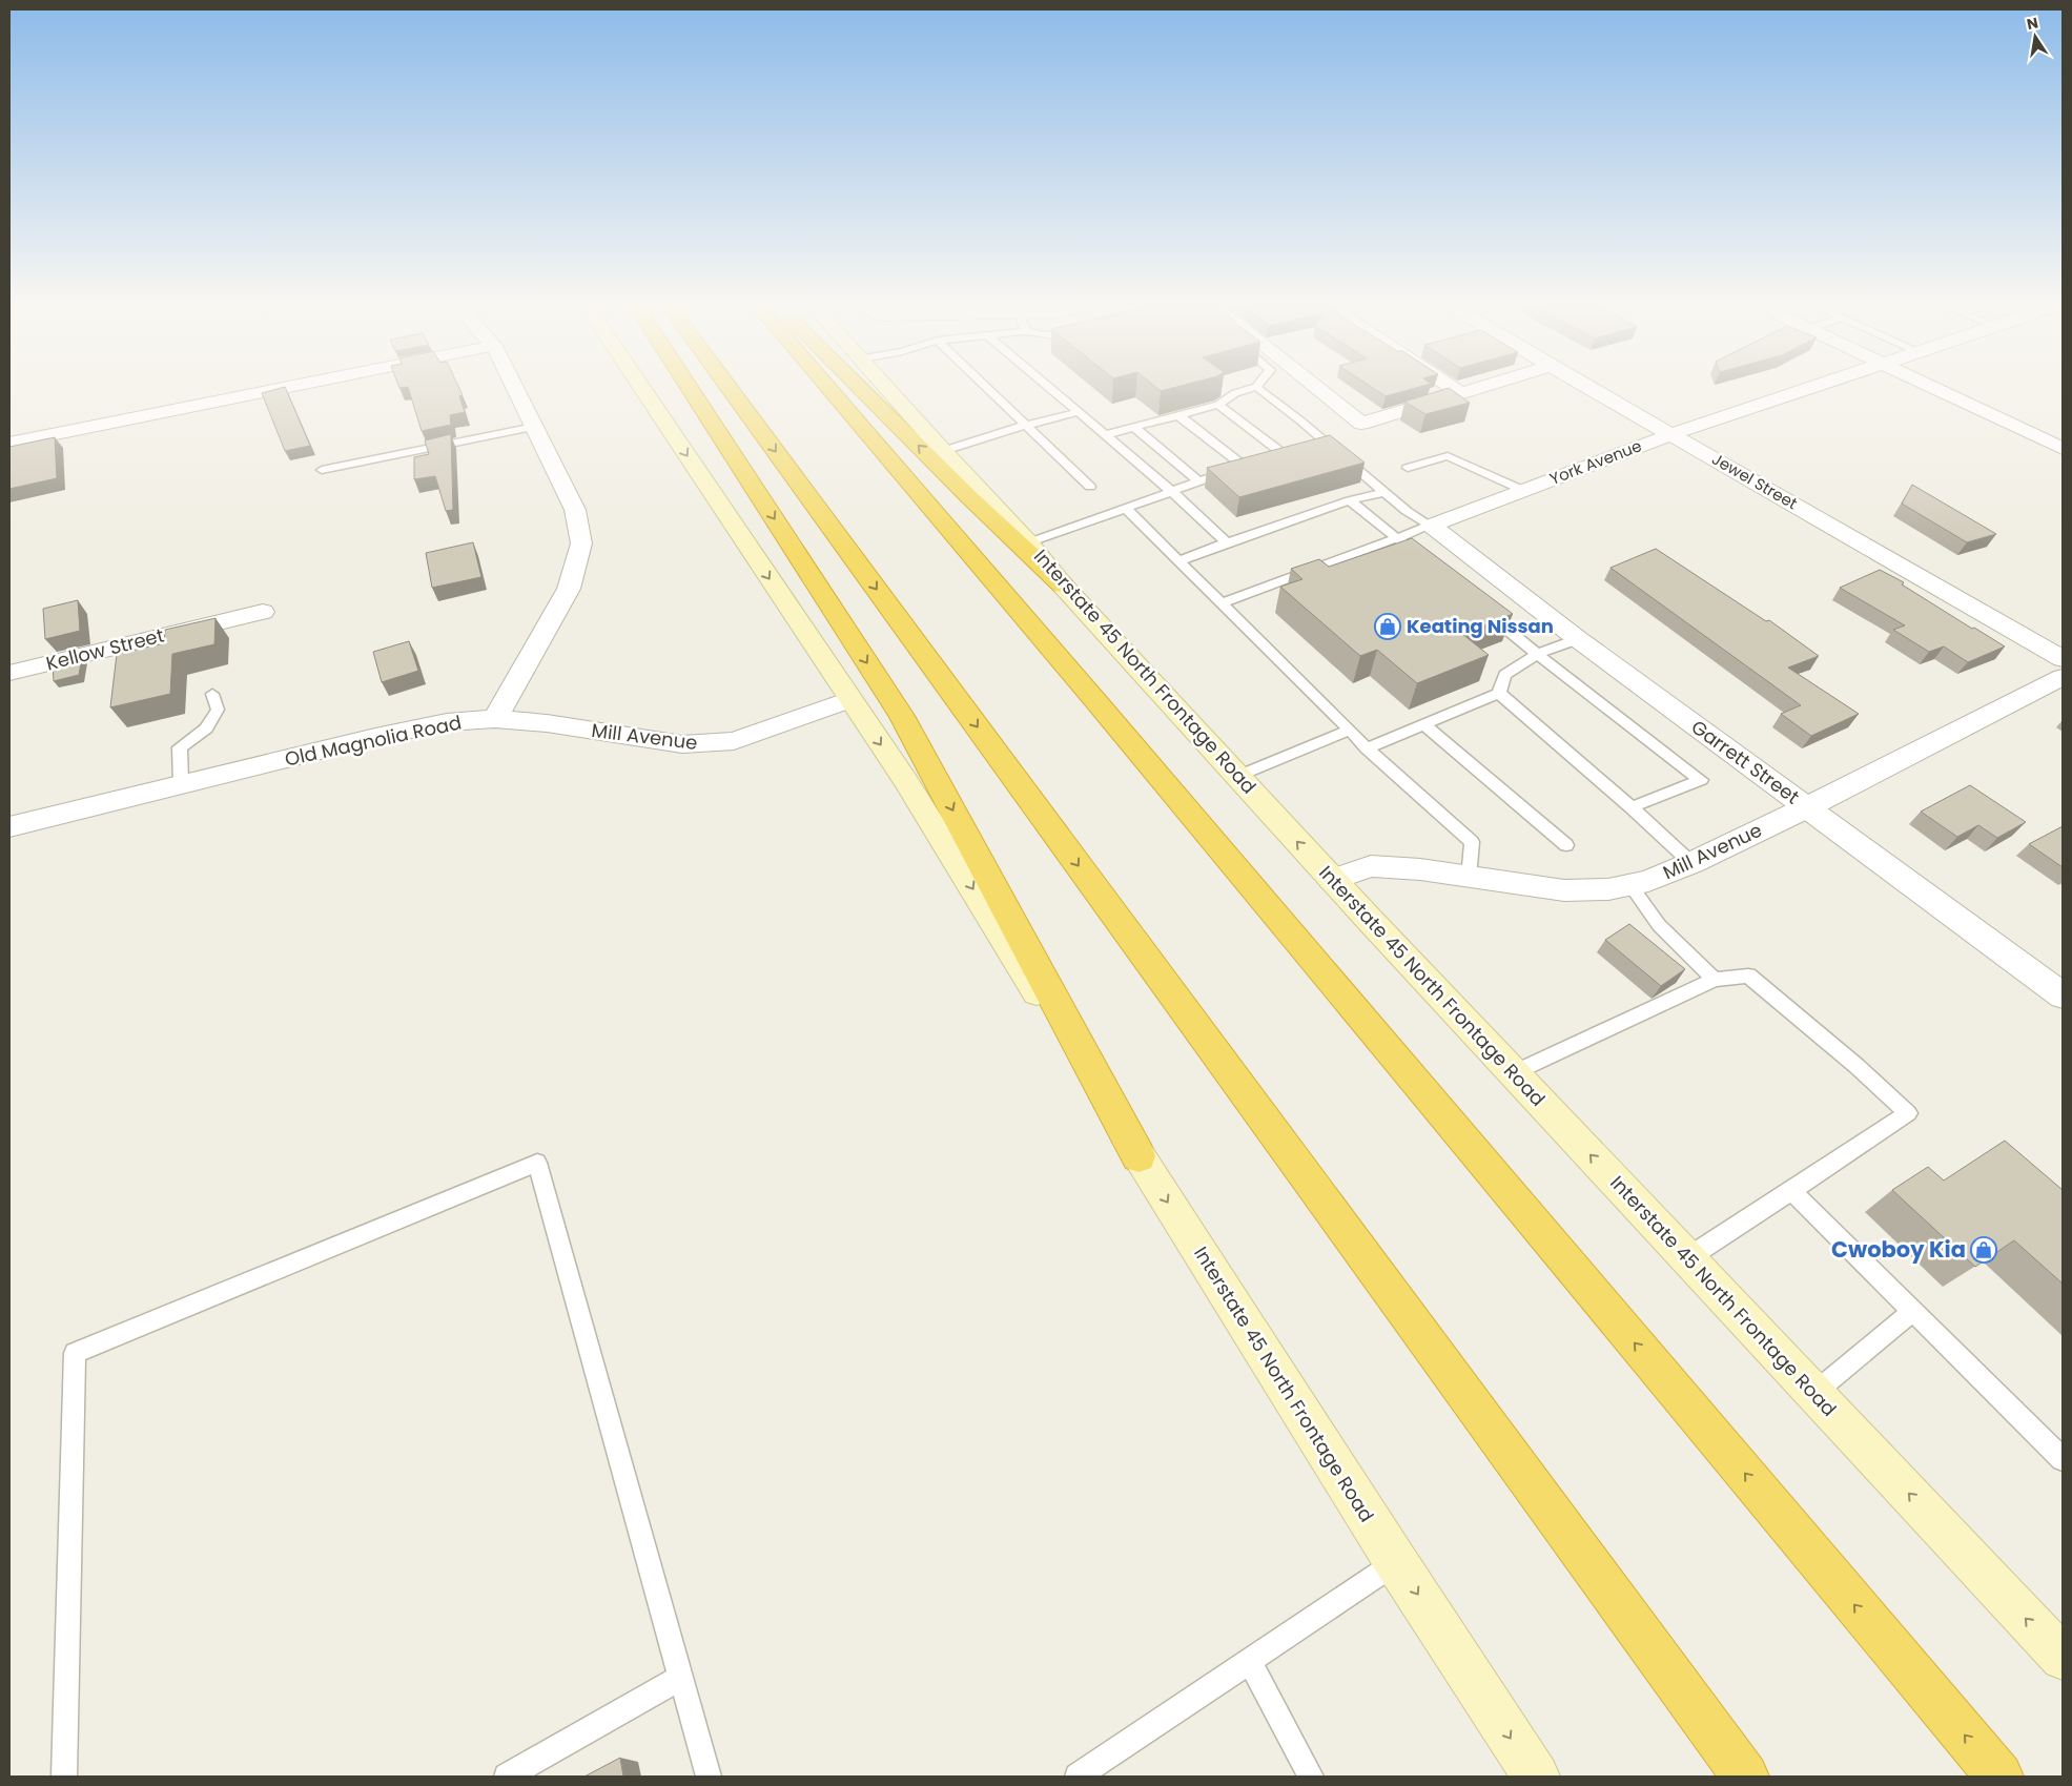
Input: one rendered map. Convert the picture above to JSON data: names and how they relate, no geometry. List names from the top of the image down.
{
  "streets": {
    "main road": ["Interstate 45 North Frontage Road"],
    "street": [
      "York Avenue",
      "Jewel Street",
      "Kellow Street",
      "Mill Avenue",
      "Old Magnolia Road",
      "Garrett Street"
    ]
  },
  "crossings": [
    ["York Avenue", "Jewel Street"],
    ["York Avenue", "Garrett Street"],
    ["Interstate 45 North Frontage Road", "Mill Avenue"],
    ["Mill Avenue", "Old Magnolia Road"],
    ["Mill Avenue", "Garrett Street"]
  ],
  "places": {
    "shop": ["Keating Nissan", "Cwoboy Kia"]
  },
  "north": "top"
}
